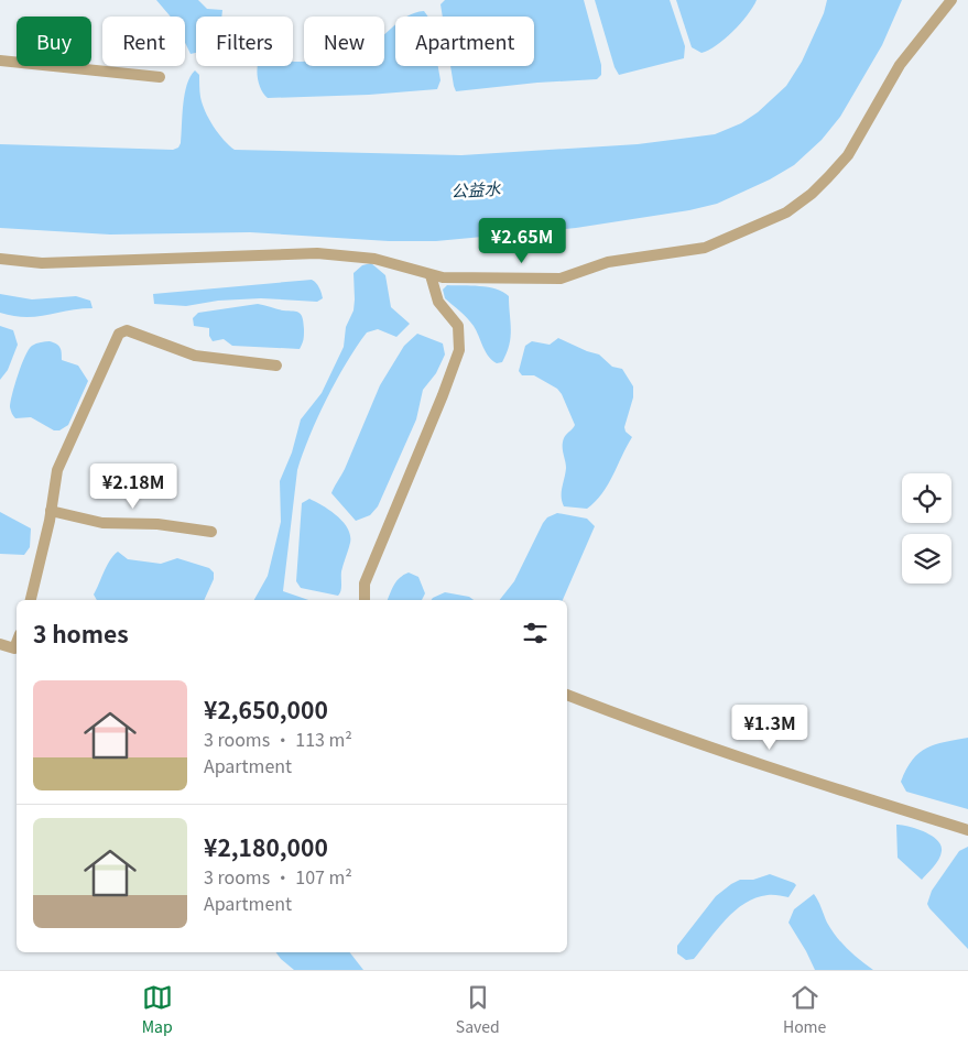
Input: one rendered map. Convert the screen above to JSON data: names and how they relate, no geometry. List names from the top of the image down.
{
  "water": ["公益水"],
  "page": {
    "chip": [
      "Buy",
      "Rent",
      "Filters",
      "New",
      "Apartment"
    ],
    "price": ["¥2.65M", "¥2.18M", "¥1.3M"],
    "heading": "3 homes",
    "list": [
      {
        "name": "¥2,650,000",
        "note": "3 rooms · 113 m² · Apartment"
      },
      {
        "name": "¥2,180,000",
        "note": "3 rooms · 107 m² · Apartment"
      }
    ],
    "tabs": ["Map", "Saved", "Home"]
  }
}
